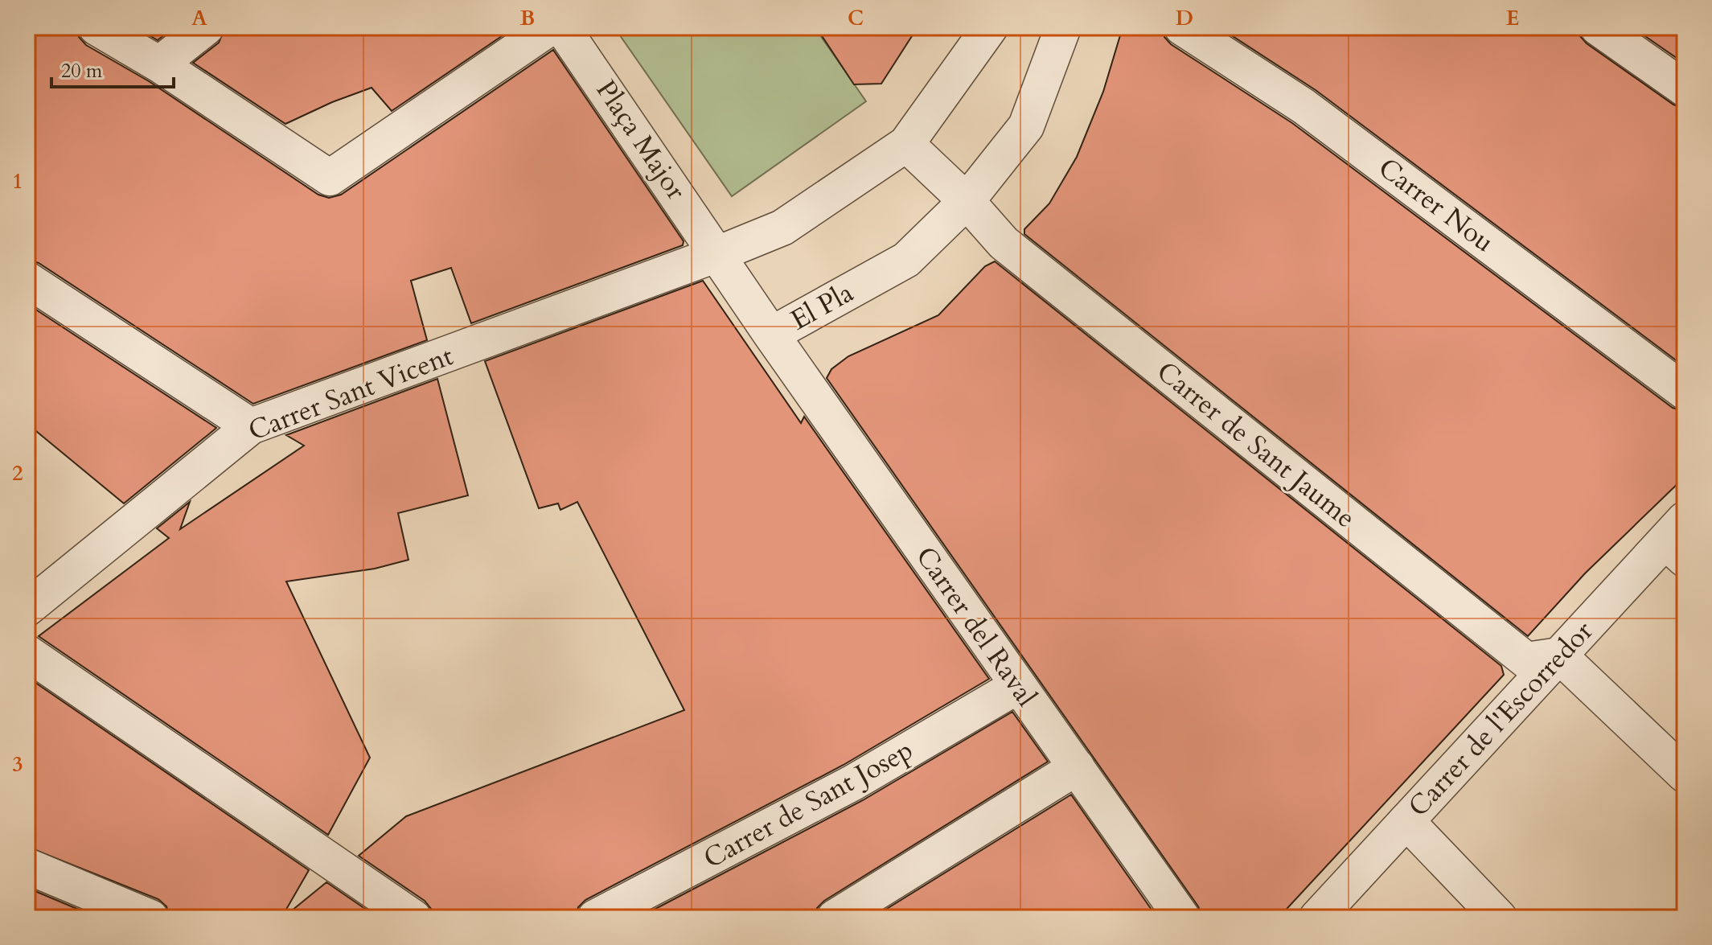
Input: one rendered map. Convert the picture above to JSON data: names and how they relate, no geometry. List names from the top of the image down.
{
  "streets": {
    "street": [
      "Plaça Major",
      "Carrer Nou",
      "El Pla",
      "Carrer Sant Vicent",
      "Carrer de Sant Jaume",
      "Carrer del Raval",
      "Carrer de l'Escorredor",
      "Carrer de Sant Josep"
    ]
  },
  "crossings": [
    ["Plaça Major", "El Pla"],
    ["Plaça Major", "Carrer Sant Vicent"],
    ["El Pla", "Carrer Sant Vicent"],
    ["El Pla", "Carrer de Sant Jaume"],
    ["El Pla", "Carrer del Raval"],
    ["Carrer de Sant Jaume", "Carrer de l'Escorredor"],
    ["Carrer del Raval", "Carrer de Sant Josep"]
  ],
  "scale_bar": "20 m",
  "grid": {
    "columns": [
      "A",
      "B",
      "C",
      "D",
      "E"
    ],
    "rows": ["1", "2", "3"]
  }
}
